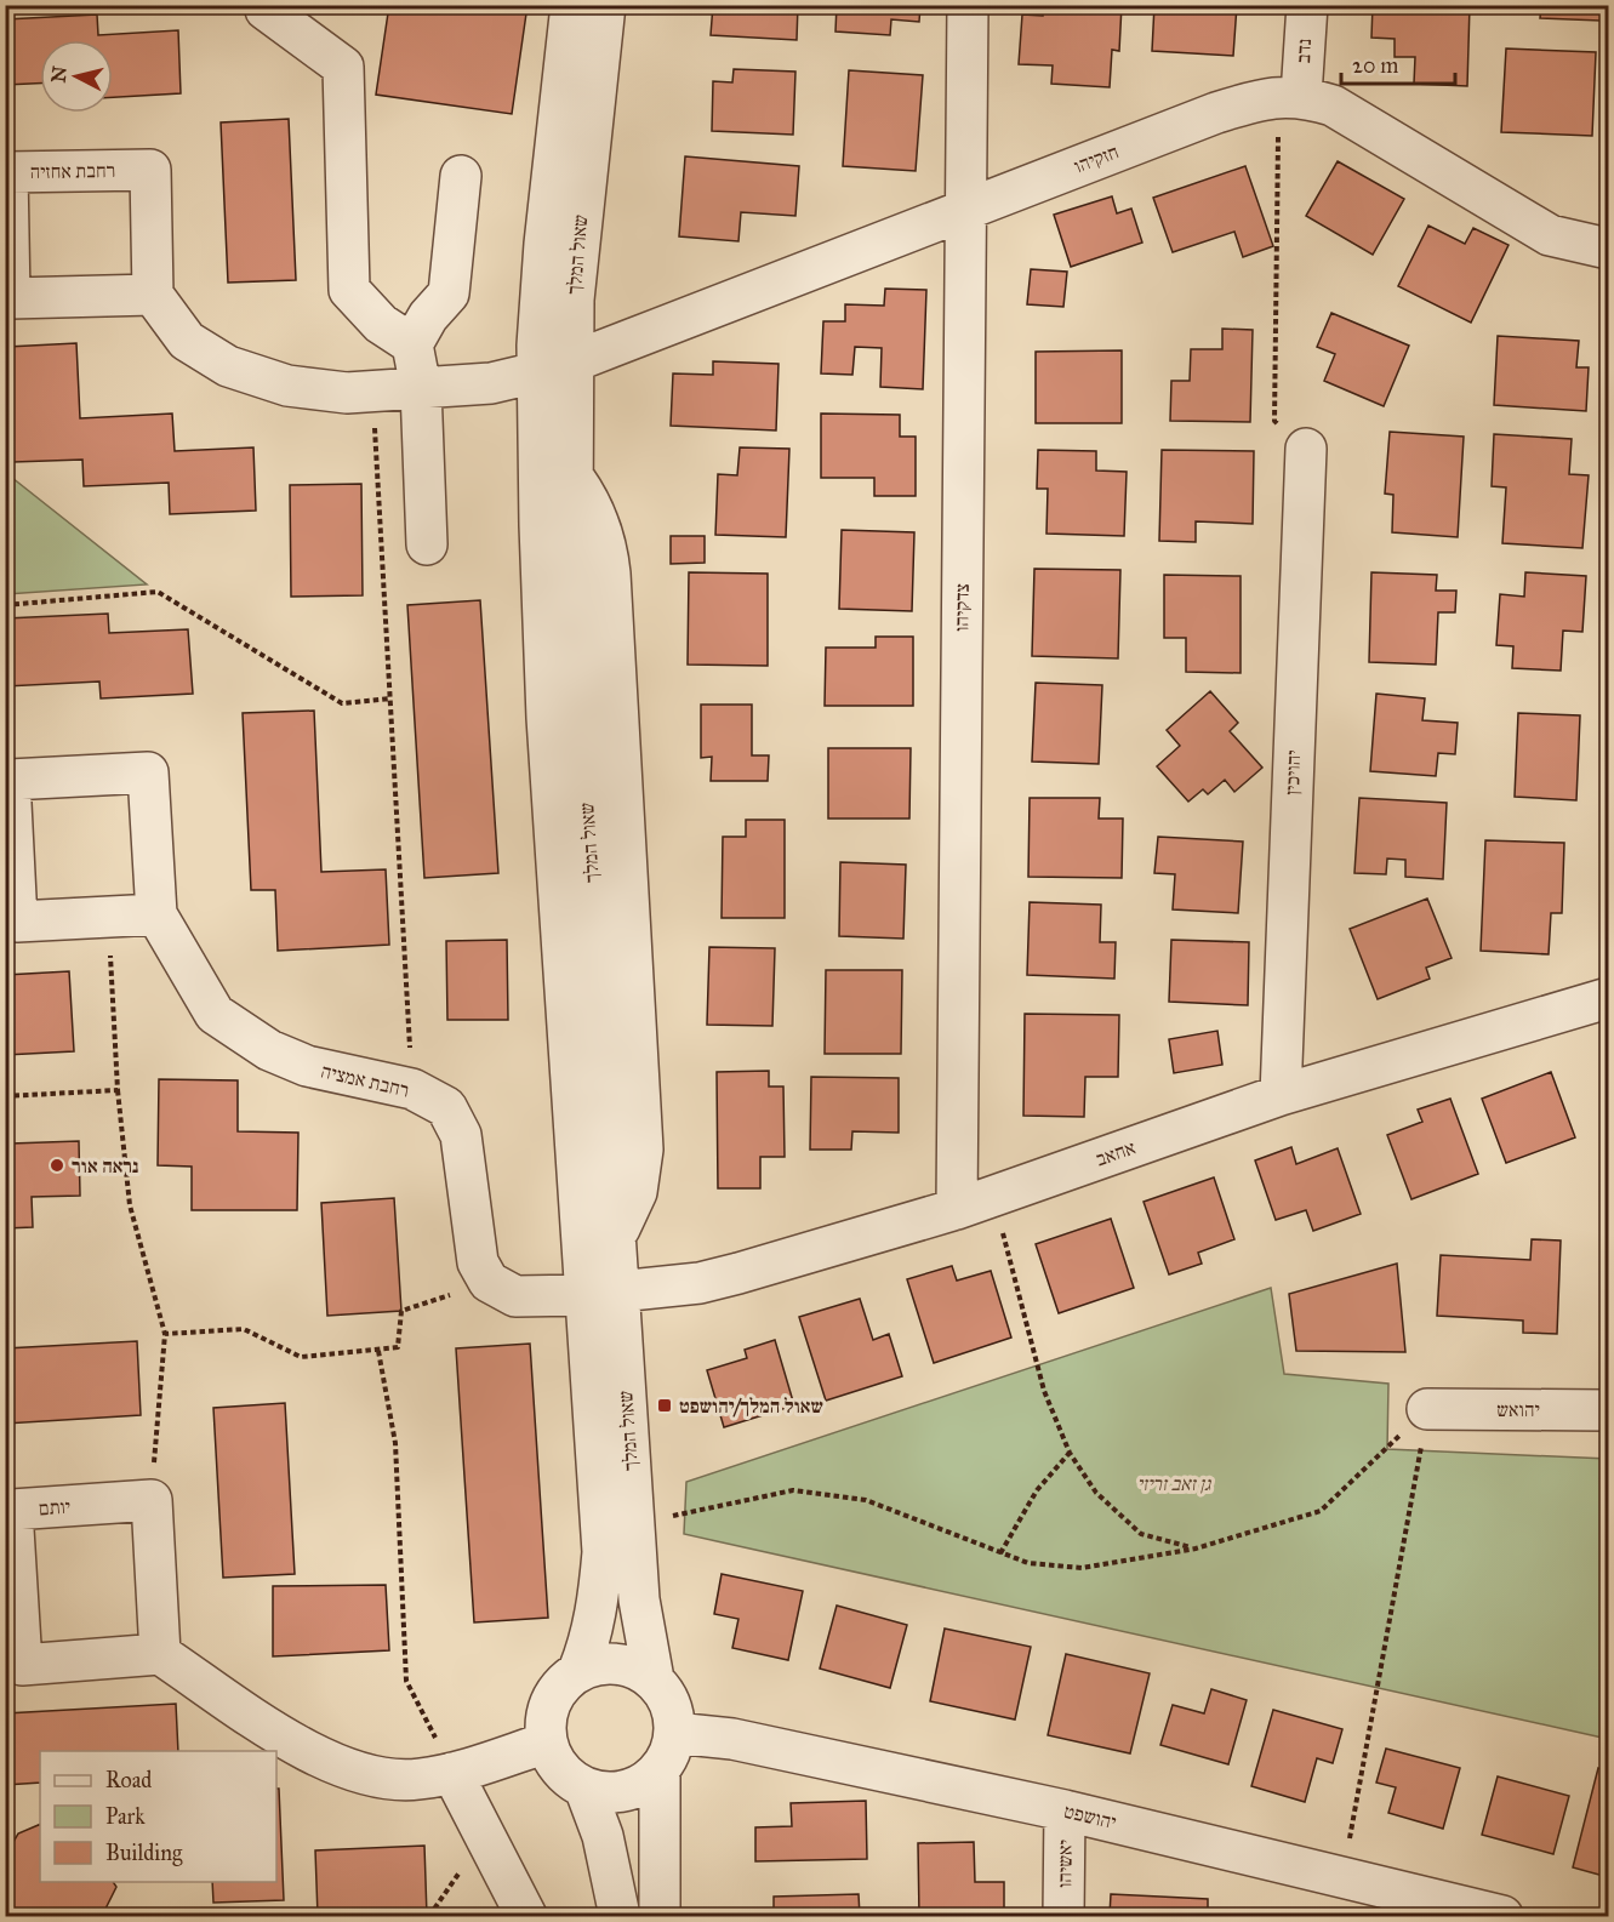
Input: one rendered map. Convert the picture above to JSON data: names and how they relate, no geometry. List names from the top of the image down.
{
  "streets": {
    "street": [
      "נדב",
      "חזקיהו",
      "רחבת אחזיה",
      "שאול המלך",
      "צדקיהו",
      "יהויכין",
      "רחבת אמציה",
      "אחאב",
      "יהואש",
      "יותם",
      "יהושפט",
      "יאשיהו"
    ]
  },
  "crossings": [
    ["נדב", "חזקיהו"],
    ["חזקיהו", "שאול המלך"],
    ["חזקיהו", "צדקיהו"],
    ["שאול המלך", "אחאב"],
    ["שאול המלך", "יהושפט"],
    ["צדקיהו", "אחאב"],
    ["יהויכין", "אחאב"],
    ["יהושפט", "יאשיהו"]
  ],
  "parks": ["גן זאב זריזי"],
  "places": {
    "other": ["נראה אור"],
    "transit": ["שאול המלך/יהושפט"]
  },
  "legend": ["Road", "Park", "Building"],
  "scale_bar": "20 m",
  "north": "left"
}
